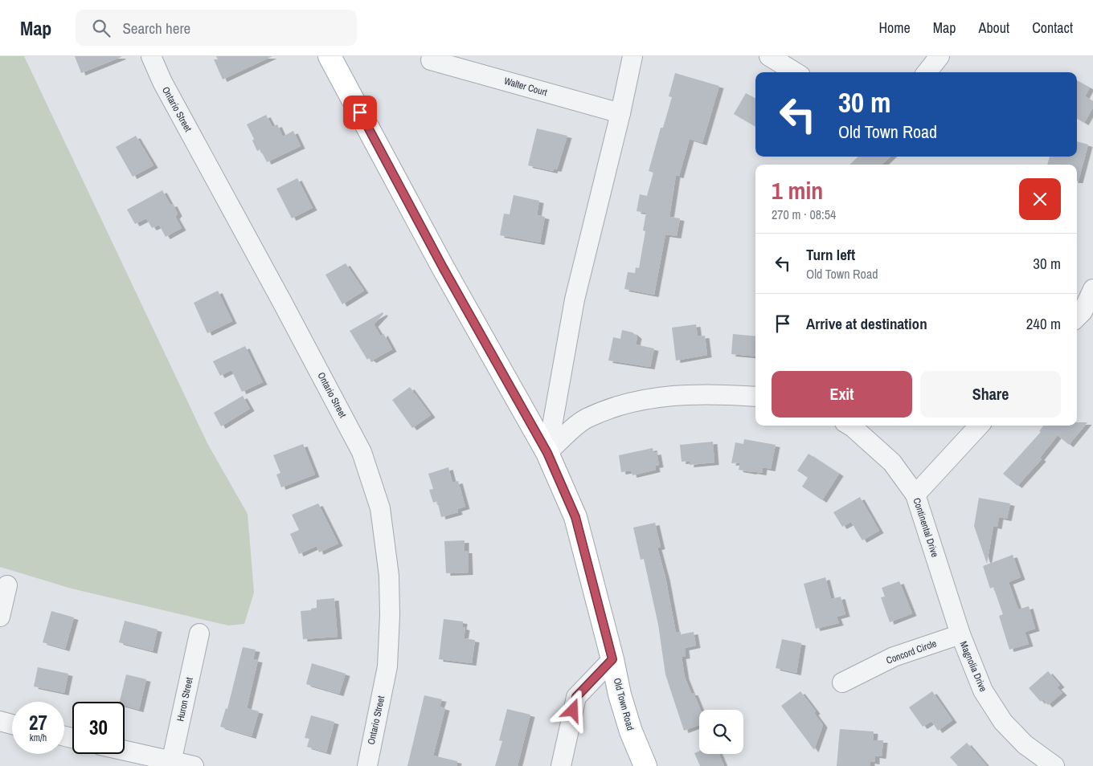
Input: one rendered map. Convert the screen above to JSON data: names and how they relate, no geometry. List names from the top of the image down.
{
  "streets": {
    "main road": ["Old Town Road"],
    "street": [
      "Walter Court",
      "Ontario Street",
      "Continental Drive",
      "Concord Circle",
      "Magnolia Drive",
      "Huron Street"
    ]
  },
  "crossings": [
    ["Continental Drive", "Concord Circle"],
    ["Continental Drive", "Magnolia Drive"],
    ["Concord Circle", "Magnolia Drive"]
  ],
  "page": {
    "header": "Map",
    "search": "Search here",
    "nav": [
      "Home",
      "Map",
      "About",
      "Contact"
    ],
    "turn": ["30 m", "Old Town Road"],
    "heading": ["1 min", "270 m · 08:54"],
    "list": [
      {
        "name": "Turn left",
        "note": "Old Town Road",
        "value": "30 m"
      },
      {
        "name": "Arrive at destination",
        "value": "240 m"
      }
    ],
    "buttons": ["Exit", "Share"],
    "speed": "27 km/h",
    "limit": "30"
  }
}
